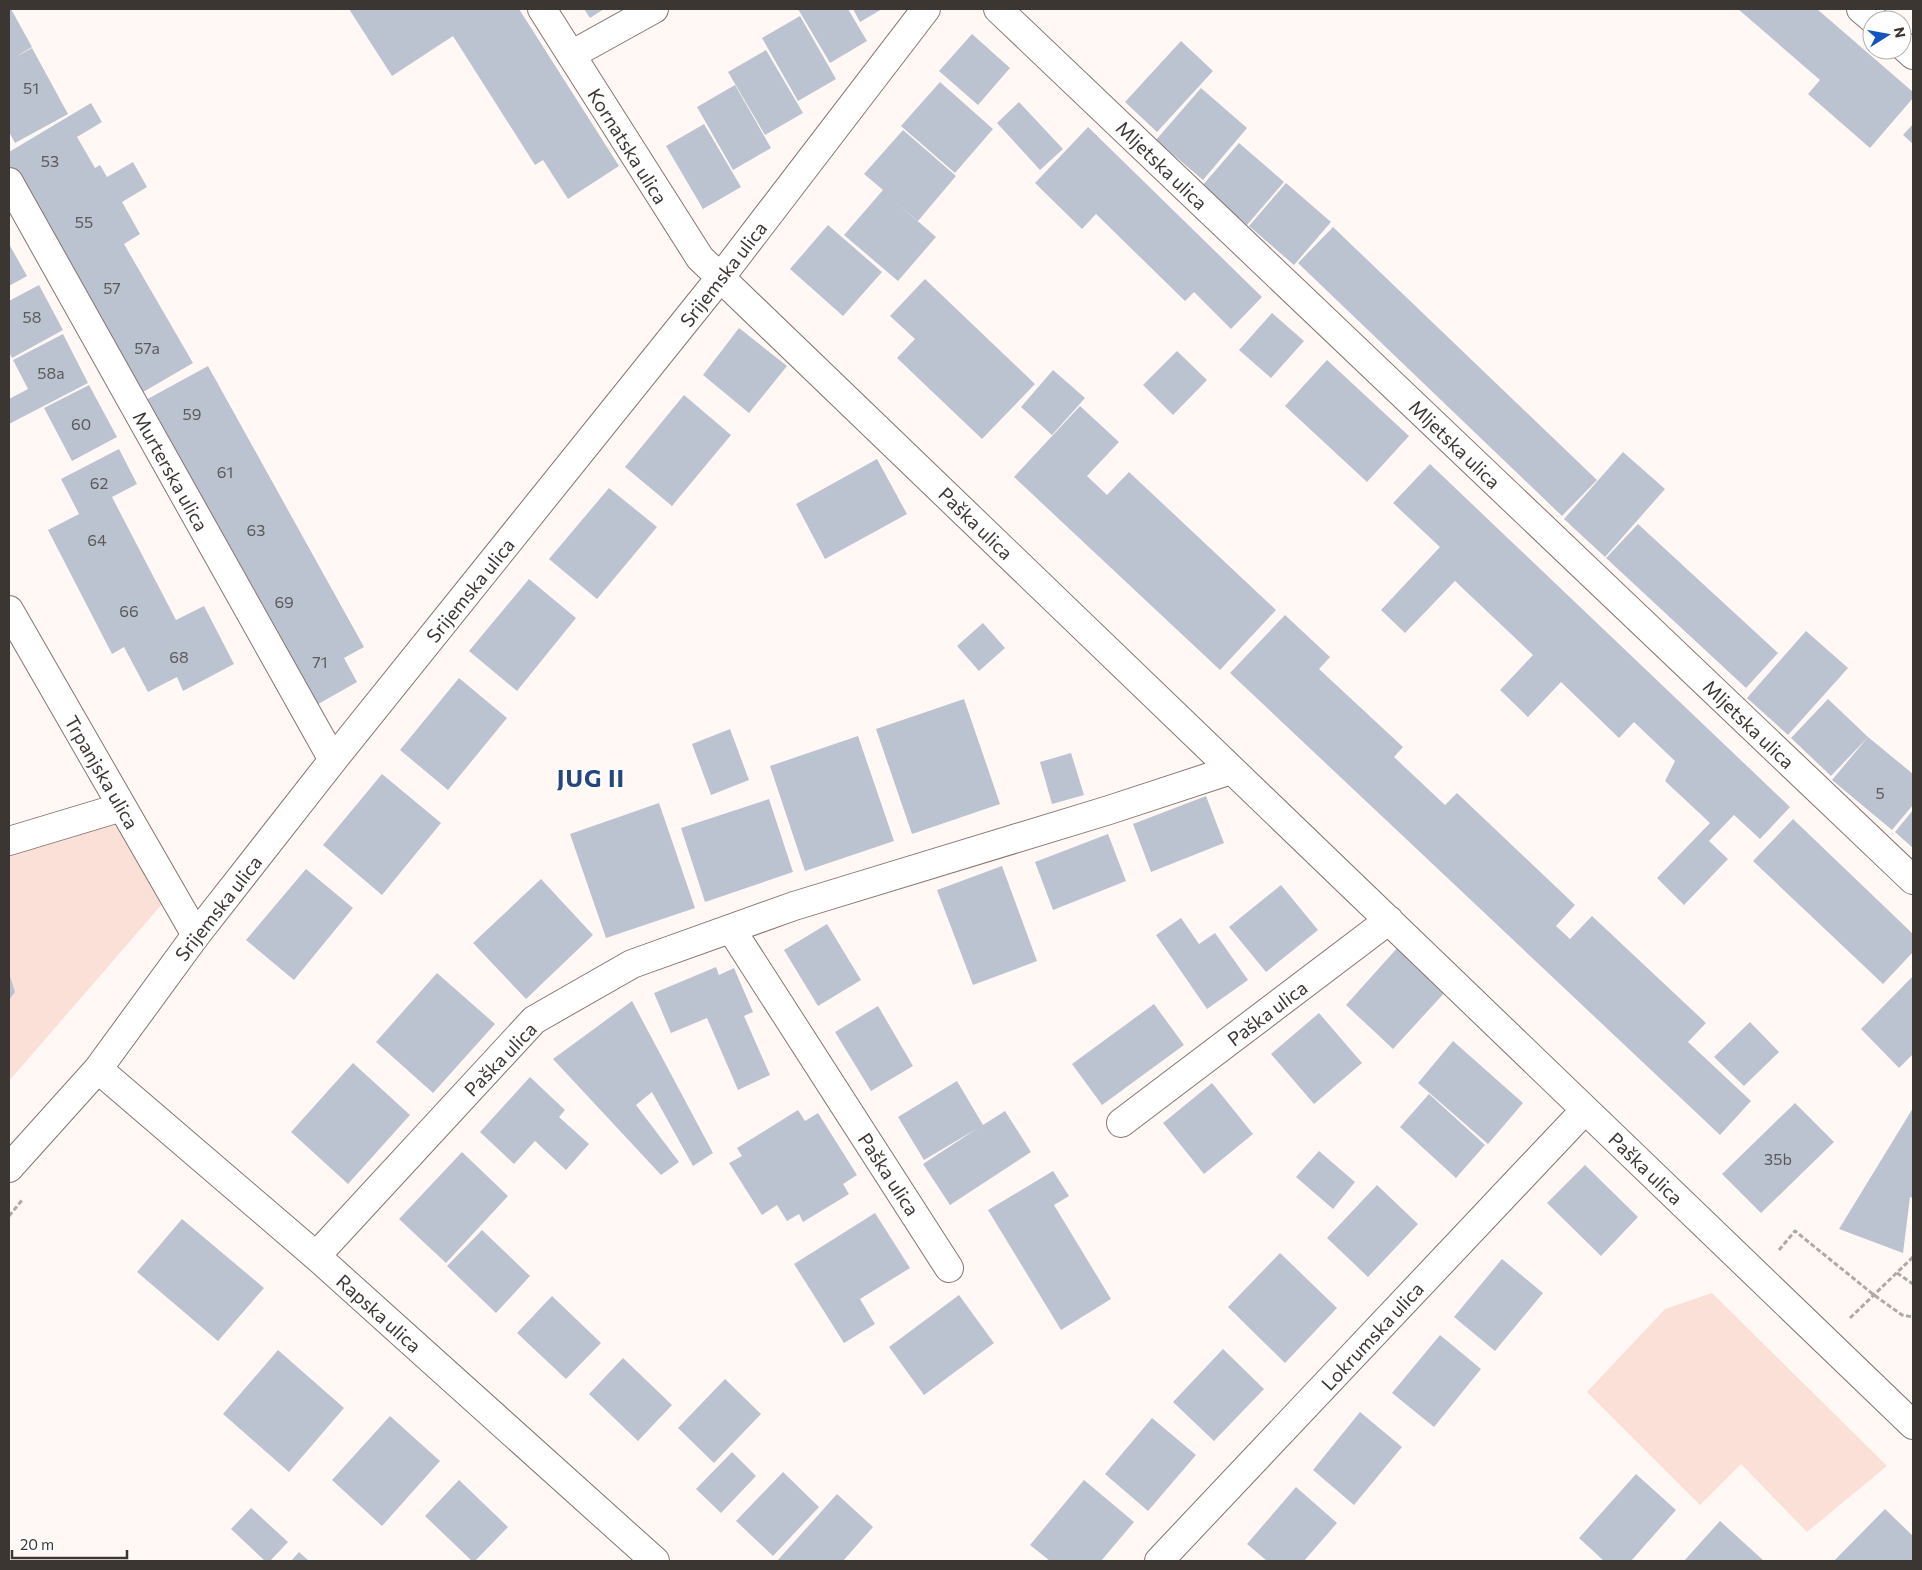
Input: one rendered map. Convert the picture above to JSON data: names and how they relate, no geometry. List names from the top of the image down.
{
  "streets": {
    "street": [
      "Kornatska ulica",
      "Mljetska ulica",
      "Srijemska ulica",
      "Murterska ulica",
      "Paška ulica",
      "Trpanjska ulica",
      "Rapska ulica",
      "Lokrumska ulica"
    ]
  },
  "crossings": [
    ["Kornatska ulica", "Srijemska ulica"],
    ["Kornatska ulica", "Paška ulica"],
    ["Srijemska ulica", "Murterska ulica"],
    ["Srijemska ulica", "Paška ulica"],
    ["Srijemska ulica", "Trpanjska ulica"],
    ["Srijemska ulica", "Rapska ulica"],
    ["Paška ulica", "Rapska ulica"],
    ["Paška ulica", "Lokrumska ulica"]
  ],
  "districts": ["JUG II"],
  "house_numbers": [
    "51",
    "53",
    "55",
    "57",
    "58",
    "57a",
    "58a",
    "59",
    "60",
    "61",
    "62",
    "63",
    "64",
    "69",
    "66",
    "68",
    "71",
    "5",
    "35b"
  ],
  "scale_bar": "20 m",
  "north": "right"
}
